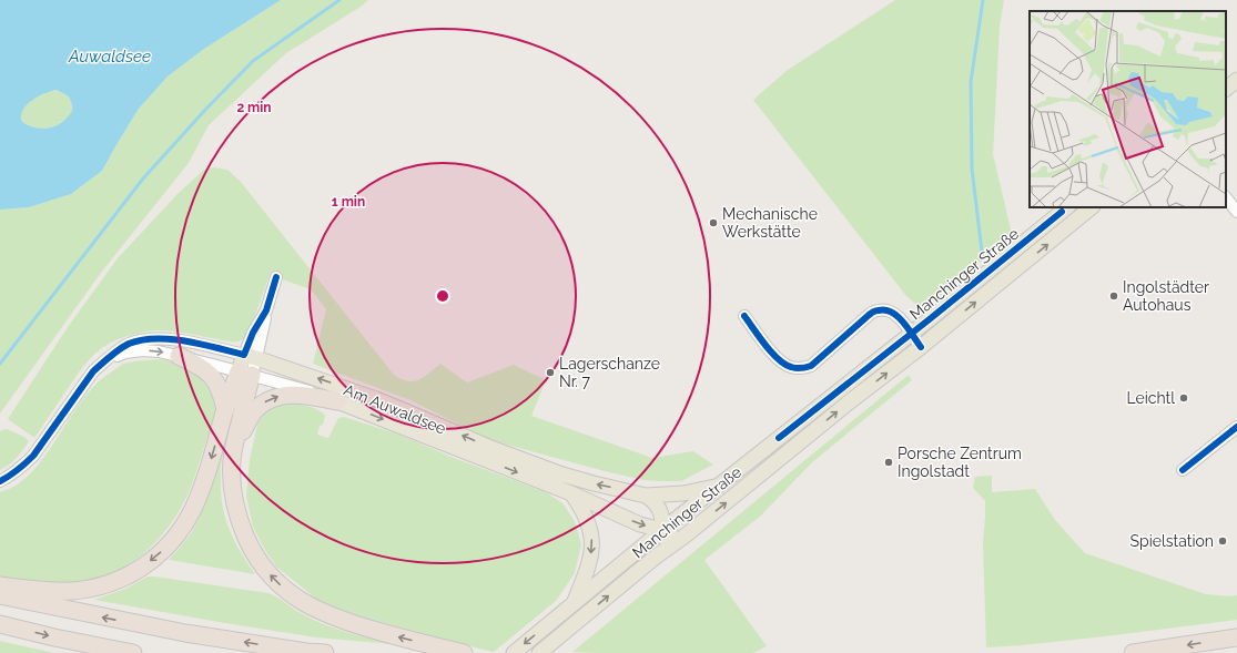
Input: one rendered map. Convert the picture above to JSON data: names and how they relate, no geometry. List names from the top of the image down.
{
  "streets": {
    "main road": ["Manchinger Straße", "Am Auwaldsee"]
  },
  "crossings": [
    ["Manchinger Straße", "Am Auwaldsee"]
  ],
  "water": ["Auwaldsee"],
  "places": [
    "Mechanische Werkstätte",
    "Ingolstädter Autohaus",
    "Lagerschanze Nr. 7",
    "Leichtl",
    "Porsche Zentrum Ingolstadt",
    "Spielstation"
  ],
  "rings": ["2 min", "1 min"]
}
